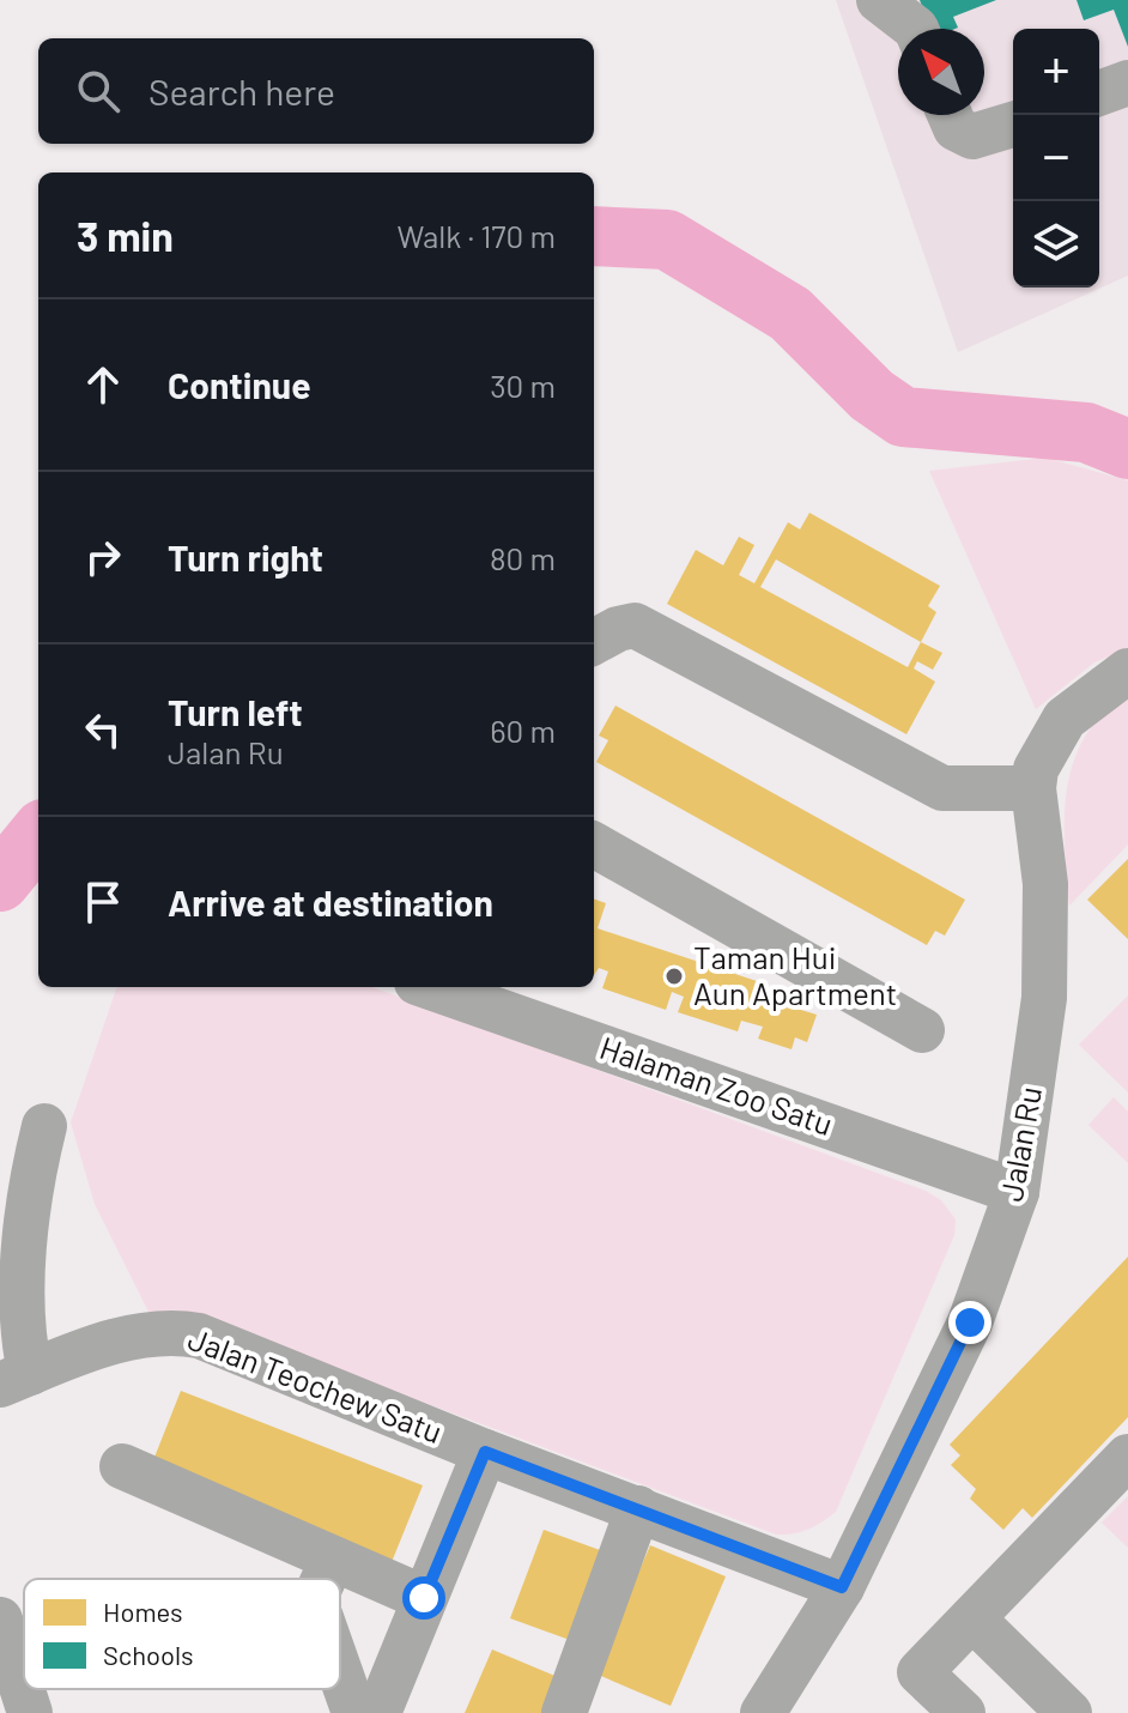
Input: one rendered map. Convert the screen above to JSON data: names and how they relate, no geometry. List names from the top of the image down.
{
  "streets": {
    "street": ["Halaman Zoo Satu", "Jalan Ru", "Jalan Teochew Satu"]
  },
  "crossings": [
    ["Halaman Zoo Satu", "Jalan Ru"],
    ["Jalan Ru", "Jalan Teochew Satu"]
  ],
  "places": ["Taman Hui Aun Apartment"],
  "legend": ["Homes", "Schools"],
  "north": "top left",
  "page": {
    "map_buttons": ["+", "−"],
    "search": "Search here",
    "heading": ["3 min", "Walk · 170 m"],
    "list": [
      ["Continue", "30 m"],
      ["Turn right", "80 m"],
      ["Turn left", "Jalan Ru", "60 m"],
      "Arrive at destination"
    ]
  }
}
